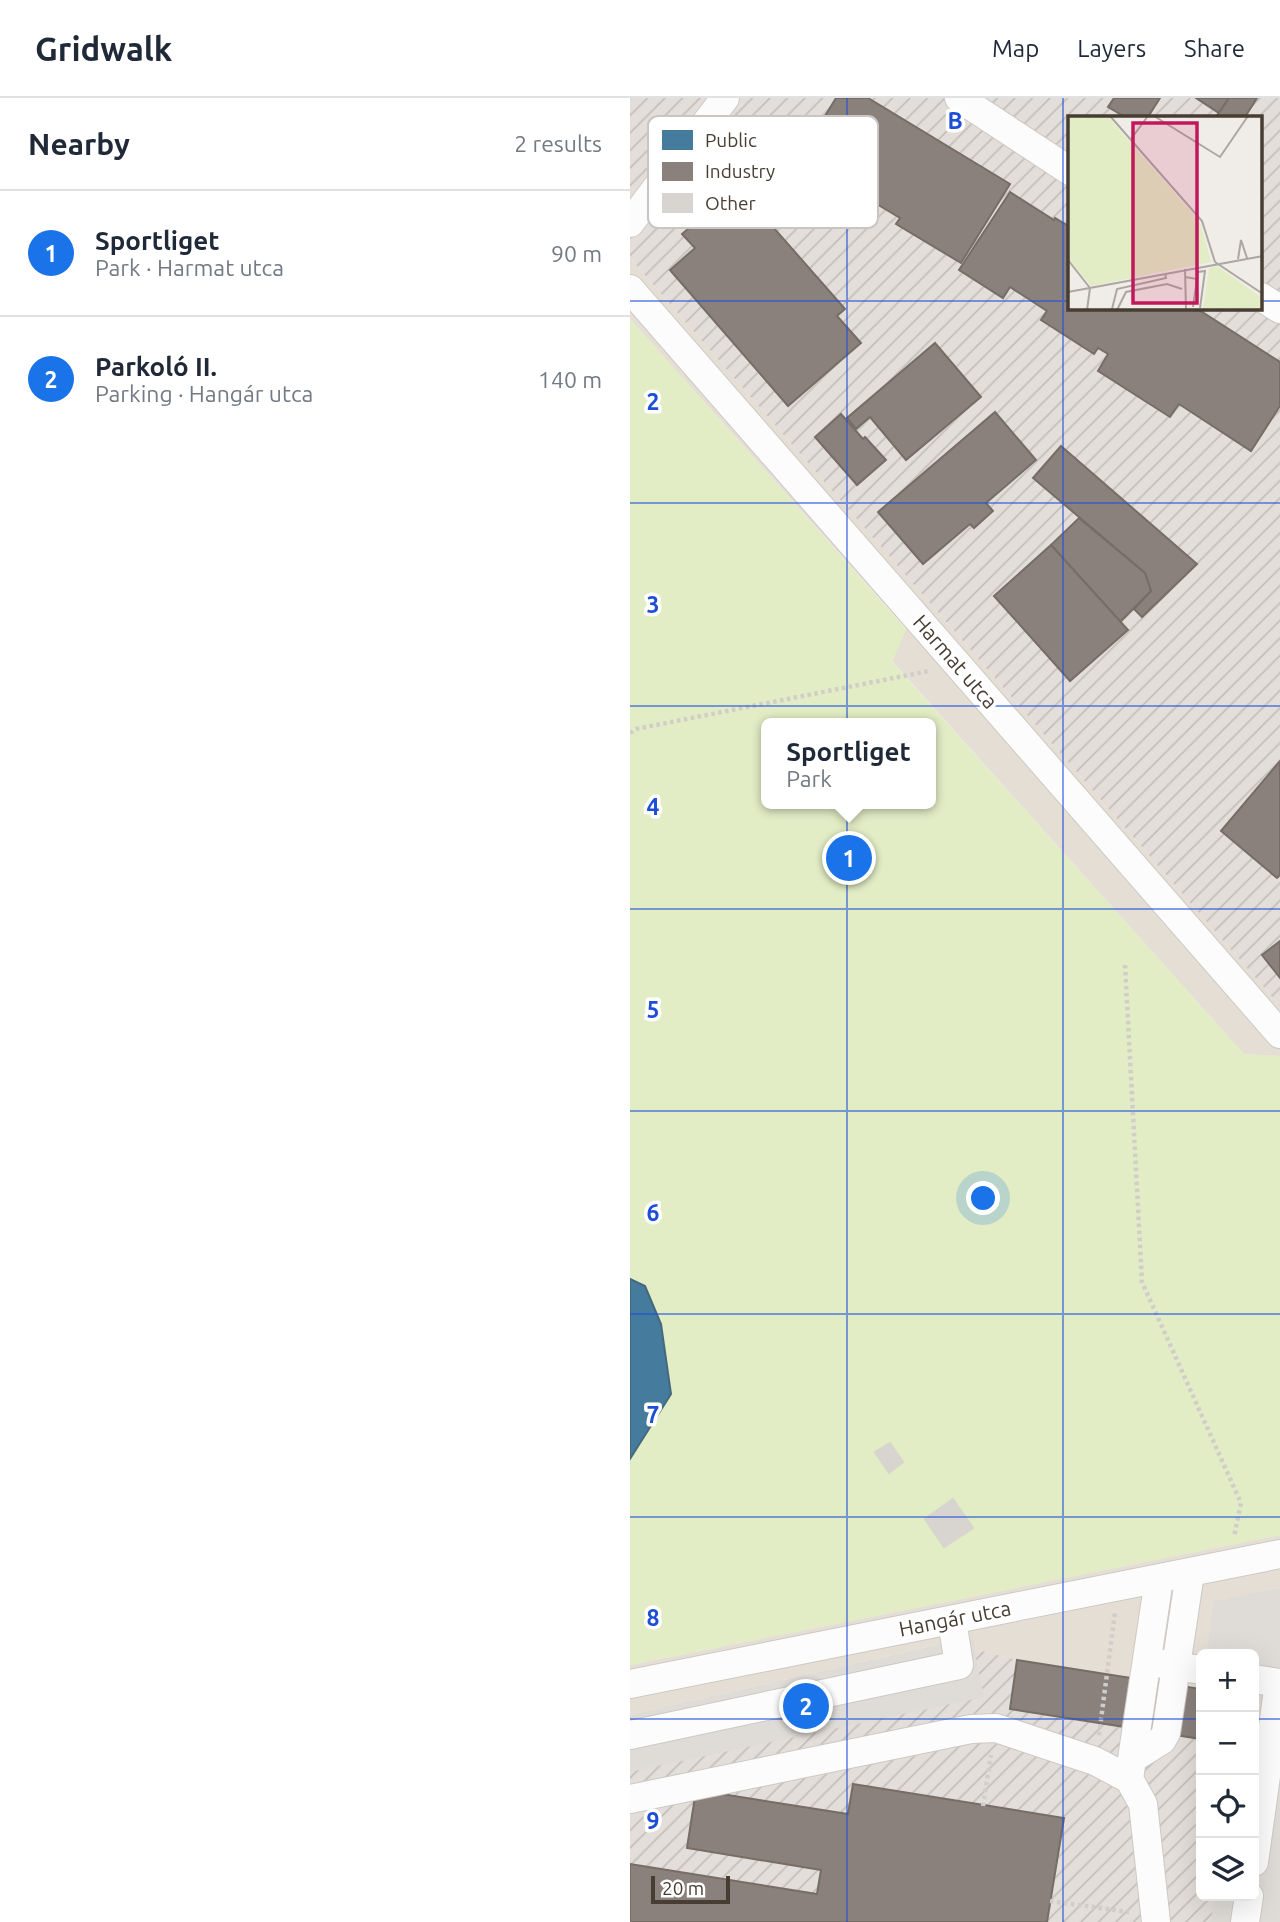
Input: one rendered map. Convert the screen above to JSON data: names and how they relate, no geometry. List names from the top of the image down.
{
  "streets": {
    "street": ["Harmat utca", "Hangár utca"]
  },
  "legend": ["Public", "Industry", "Other"],
  "scale_bar": "20 m",
  "page": {
    "header": "Gridwalk",
    "nav": ["Map", "Layers", "Share"],
    "heading": ["Nearby", "2 results"],
    "list": [
      {
        "mark": "1",
        "name": "Sportliget",
        "note": "Park · Harmat utca",
        "value": "90 m"
      },
      {
        "mark": "2",
        "name": "Parkoló II.",
        "note": "Parking · Hangár utca",
        "value": "140 m"
      }
    ],
    "popup": ["Sportliget", "Park"],
    "pins": ["1", "2"],
    "map_buttons": ["+", "−"],
    "scale": "20 m"
  },
  "grid": {
    "columns": ["B"],
    "rows": [
      "2",
      "3",
      "4",
      "5",
      "6",
      "7",
      "8",
      "9"
    ]
  }
}
